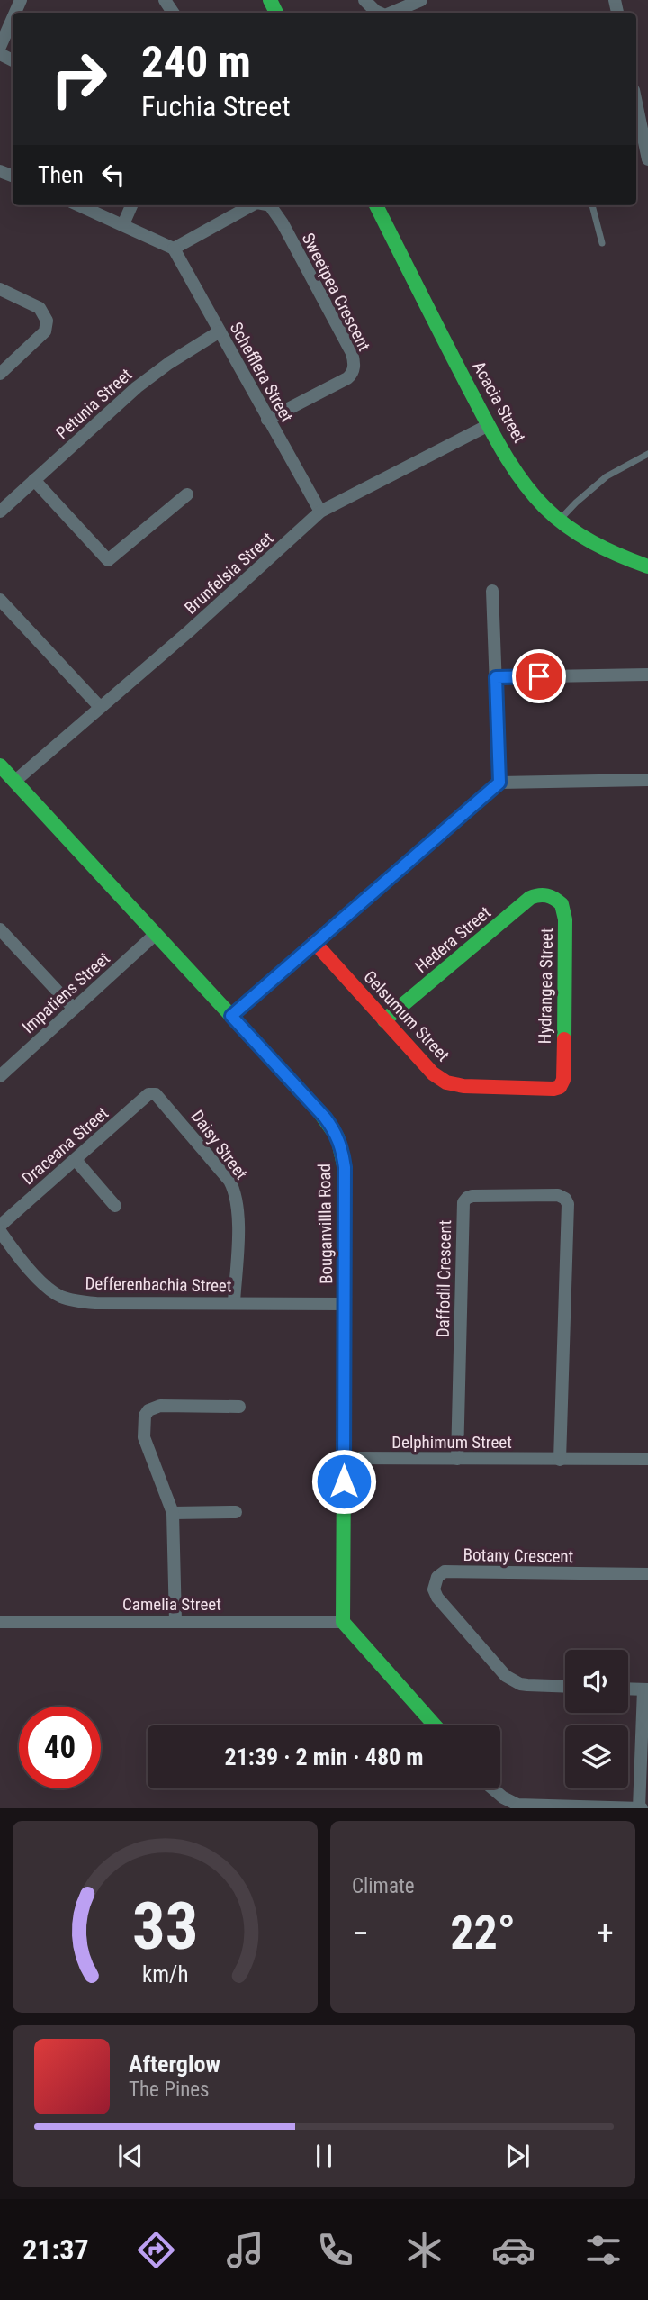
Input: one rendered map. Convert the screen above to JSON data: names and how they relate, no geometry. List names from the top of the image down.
{
  "streets": {
    "street": [
      "Sweetpea Crescent",
      "Schefflera Street",
      "Acacia Street",
      "Petunia Street",
      "Brunfelsia Street",
      "Hedera Street",
      "Hydrangea Street",
      "Impatiens Street",
      "Gelsumum Street",
      "Daisy Street",
      "Draceana Street",
      "Bouganvillla Road",
      "Daffodil Crescent",
      "Defferenbachia Street",
      "Delphimum Street",
      "Botany Crescent",
      "Camelia Street"
    ]
  },
  "crossings": [
    ["Sweetpea Crescent", "Schefflera Street"],
    ["Schefflera Street", "Petunia Street"],
    ["Schefflera Street", "Brunfelsia Street"],
    ["Acacia Street", "Brunfelsia Street"],
    ["Brunfelsia Street", "Bouganvillla Road"],
    ["Hedera Street", "Hydrangea Street"],
    ["Hedera Street", "Gelsumum Street"],
    ["Hydrangea Street", "Gelsumum Street"],
    ["Impatiens Street", "Bouganvillla Road"],
    ["Daisy Street", "Draceana Street"],
    ["Daisy Street", "Defferenbachia Street"],
    ["Bouganvillla Road", "Defferenbachia Street"],
    ["Bouganvillla Road", "Delphimum Street"],
    ["Bouganvillla Road", "Camelia Street"],
    ["Daffodil Crescent", "Delphimum Street"]
  ],
  "page": {
    "turn": ["240 m", "Fuchia Street"],
    "then": "Then",
    "limit": "40",
    "trip": "21:39 · 2 min · 480 m",
    "tile": "Climate",
    "heat": ["−", "22°", "+"],
    "song": ["Afterglow", "The Pines"],
    "tabs": "21:37",
    "gauge": ["33", "km/h"]
  }
}
